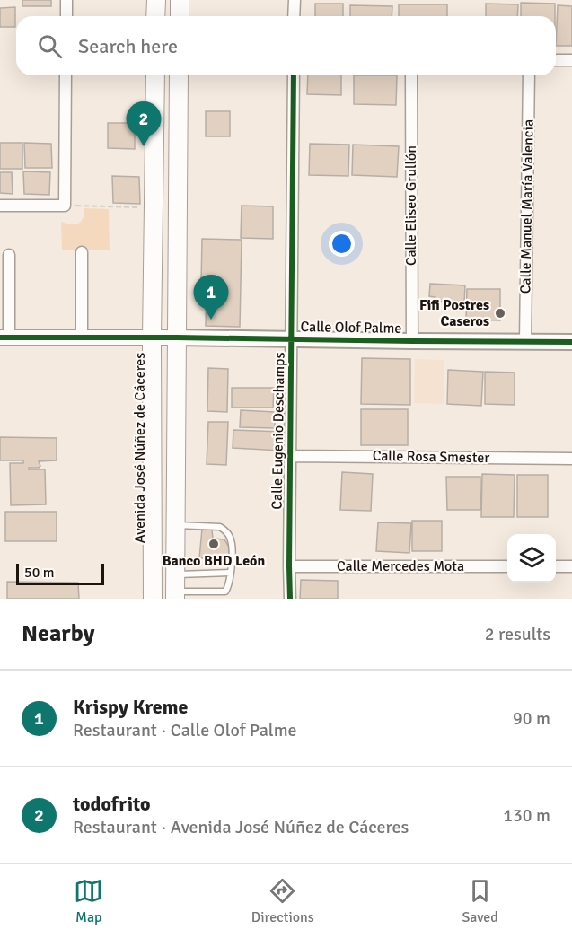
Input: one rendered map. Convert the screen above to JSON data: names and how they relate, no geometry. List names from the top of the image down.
{
  "streets": {
    "main road": ["Avenida José Núñez de Cáceres"],
    "street": [
      "Calle Eliseo Grullón",
      "Calle Manuel María Valencia",
      "Calle Olof Palme",
      "Calle Eugenio Deschamps",
      "Calle Rosa Smester",
      "Calle Mercedes Mota"
    ]
  },
  "crossings": [
    ["Calle Eliseo Grullón", "Calle Olof Palme"],
    ["Calle Manuel María Valencia", "Calle Olof Palme"],
    ["Calle Olof Palme", "Calle Eugenio Deschamps"],
    ["Calle Olof Palme", "Avenida José Núñez de Cáceres"],
    ["Calle Eugenio Deschamps", "Calle Rosa Smester"],
    ["Calle Eugenio Deschamps", "Calle Mercedes Mota"]
  ],
  "places": ["Fifi Postres Caseros", "Banco BHD León"],
  "scale_bar": "50 m",
  "page": {
    "search": "Search here",
    "pins": ["2", "1"],
    "scale": "50 m",
    "heading": ["Nearby", "2 results"],
    "list": [
      {
        "mark": "1",
        "name": "Krispy Kreme",
        "note": "Restaurant · Calle Olof Palme",
        "value": "90 m"
      },
      {
        "mark": "2",
        "name": "todofrito",
        "note": "Restaurant · Avenida José Núñez de Cáceres",
        "value": "130 m"
      }
    ],
    "nav": ["Map", "Directions", "Saved"]
  }
}
